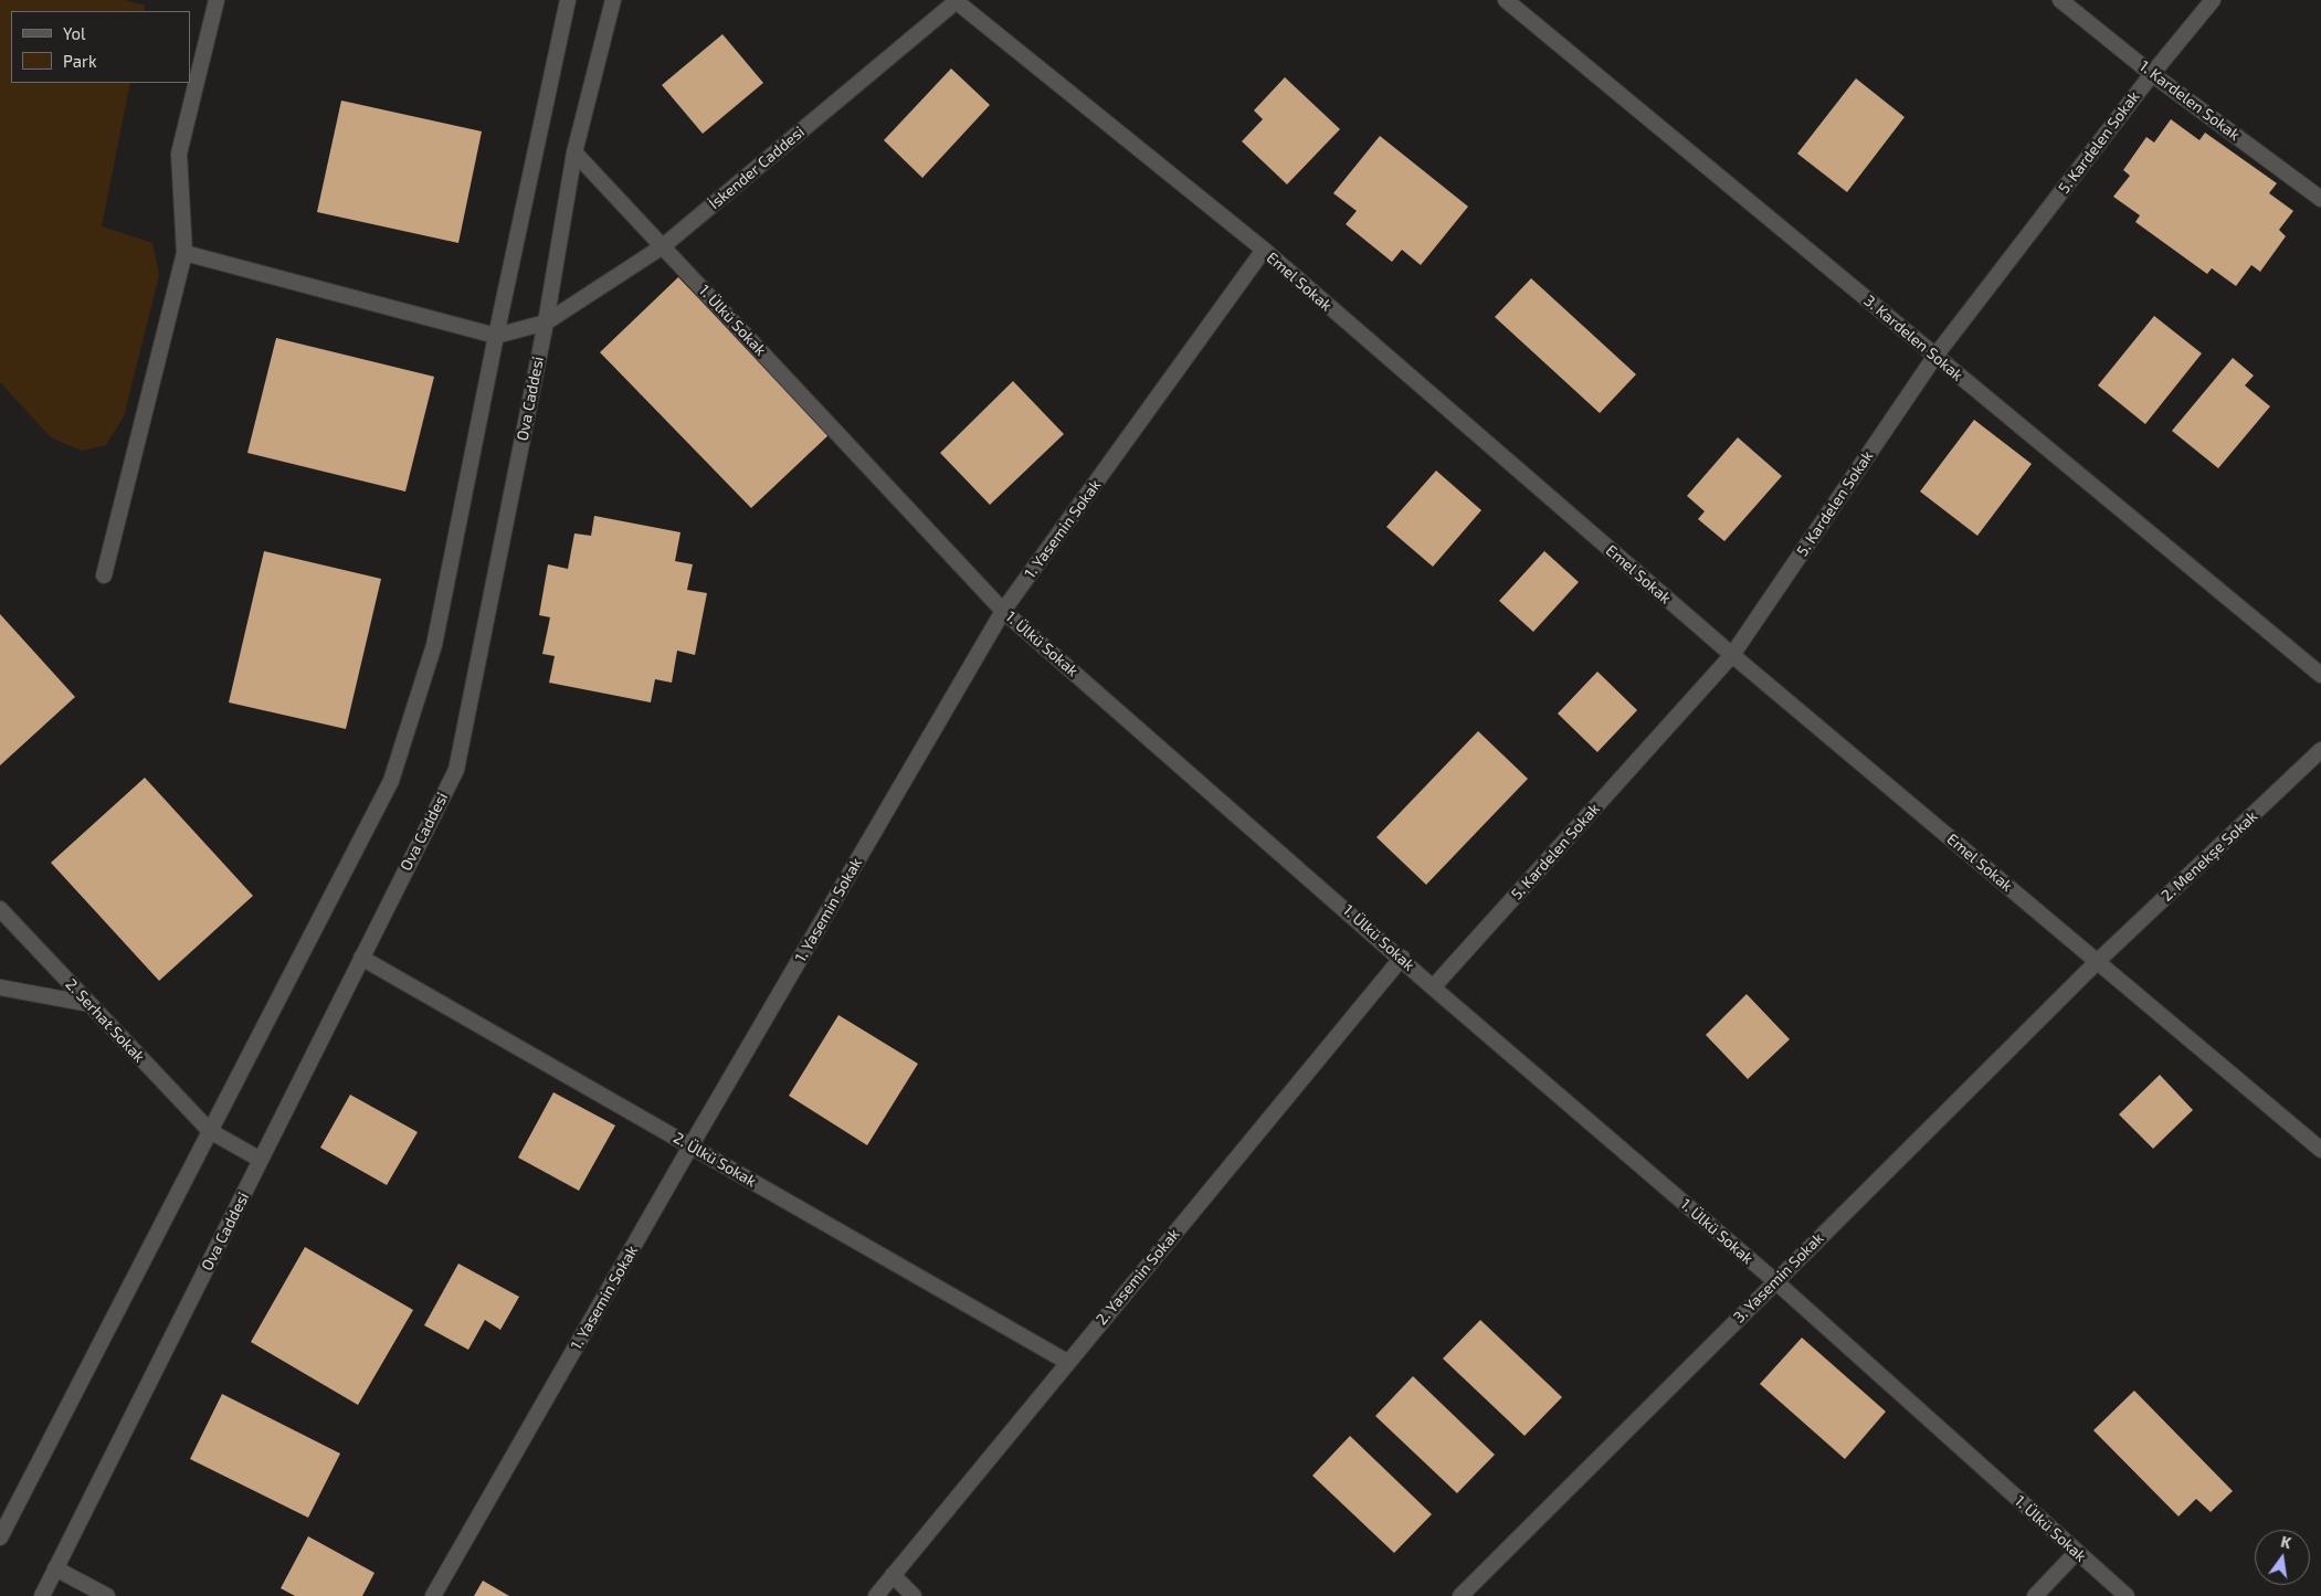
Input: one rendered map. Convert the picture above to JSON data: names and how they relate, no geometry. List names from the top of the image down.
{
  "streets": {
    "street": [
      "1. Kardelen Sokak",
      "5. Kardelen Sokak",
      "İskender Caddesi",
      "Emel Sokak",
      "1. Ülkü Sokak",
      "3. Kardelen Sokak",
      "Ova Caddesi",
      "1. Yasemin Sokak",
      "2. Menekşe Sokak",
      "2. Serhat Sokak",
      "2. Ülkü Sokak",
      "2. Yasemin Sokak",
      "3. Yasemin Sokak"
    ]
  },
  "crossings": [
    ["1. Kardelen Sokak", "5. Kardelen Sokak"],
    ["5. Kardelen Sokak", "Emel Sokak"],
    ["5. Kardelen Sokak", "1. Ülkü Sokak"],
    ["5. Kardelen Sokak", "3. Kardelen Sokak"],
    ["İskender Caddesi", "Emel Sokak"],
    ["İskender Caddesi", "1. Ülkü Sokak"],
    ["İskender Caddesi", "Ova Caddesi"],
    ["Emel Sokak", "1. Yasemin Sokak"],
    ["Emel Sokak", "2. Menekşe Sokak"],
    ["Emel Sokak", "3. Yasemin Sokak"],
    ["1. Ülkü Sokak", "Ova Caddesi"],
    ["1. Ülkü Sokak", "1. Yasemin Sokak"],
    ["1. Ülkü Sokak", "2. Yasemin Sokak"],
    ["1. Ülkü Sokak", "3. Yasemin Sokak"],
    ["Ova Caddesi", "2. Serhat Sokak"],
    ["Ova Caddesi", "2. Ülkü Sokak"],
    ["1. Yasemin Sokak", "2. Ülkü Sokak"],
    ["2. Menekşe Sokak", "3. Yasemin Sokak"],
    ["2. Ülkü Sokak", "2. Yasemin Sokak"]
  ],
  "legend": ["Yol", "Park"],
  "north": "top"
}
